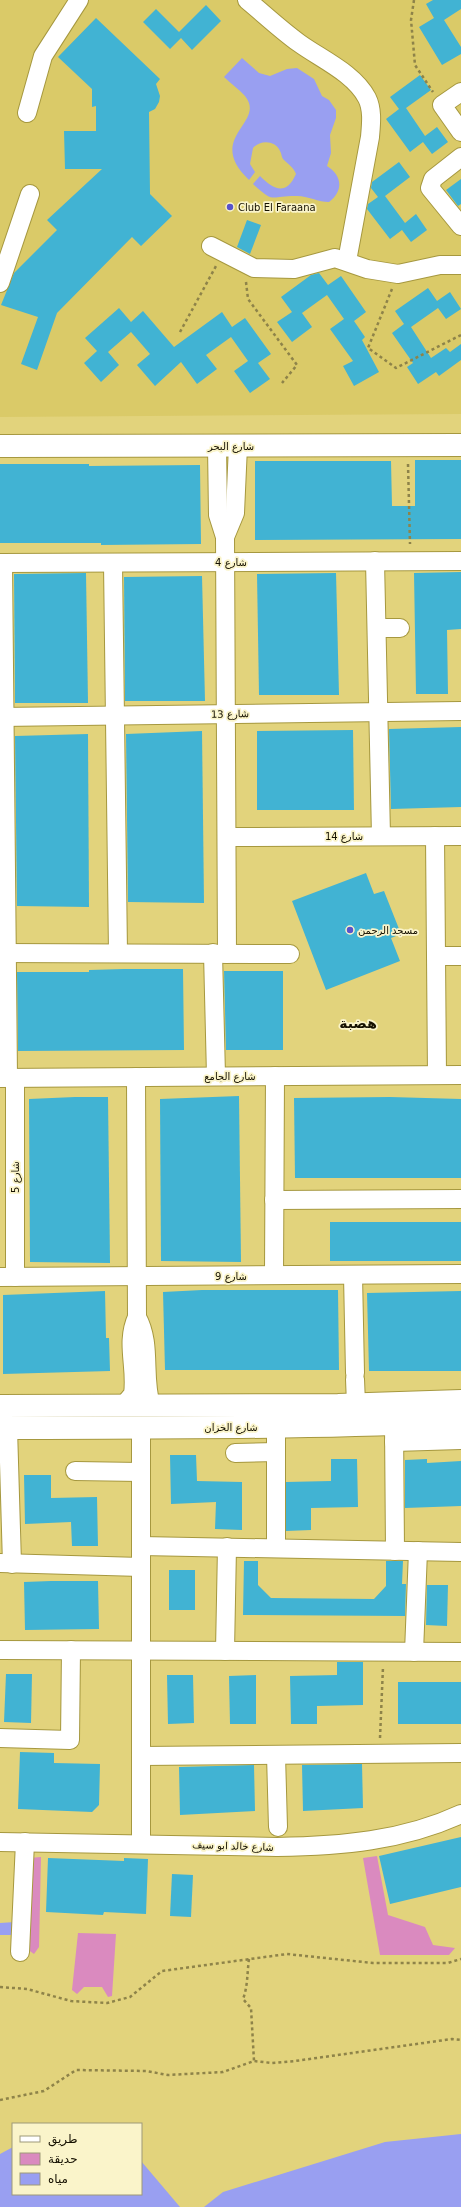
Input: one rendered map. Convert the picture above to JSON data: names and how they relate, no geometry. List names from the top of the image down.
{
  "streets": {
    "main road": ["شارع البحر", "شارع الخزان"],
    "street": [
      "شارع 4",
      "شارع 13",
      "شارع 14",
      "شارع الجامع",
      "شارع 5",
      "شارع 9",
      "شارع خالد ابو سيف"
    ]
  },
  "crossings": [
    ["شارع 4", "شارع 5"],
    ["شارع 13", "شارع 5"],
    ["شارع الجامع", "شارع 5"],
    ["شارع 5", "شارع 9"]
  ],
  "districts": ["هضبة"],
  "places": ["Club El Faraana", "مسجد الرحمن"],
  "legend": ["طريق", "حديقة", "مياه"]
}
